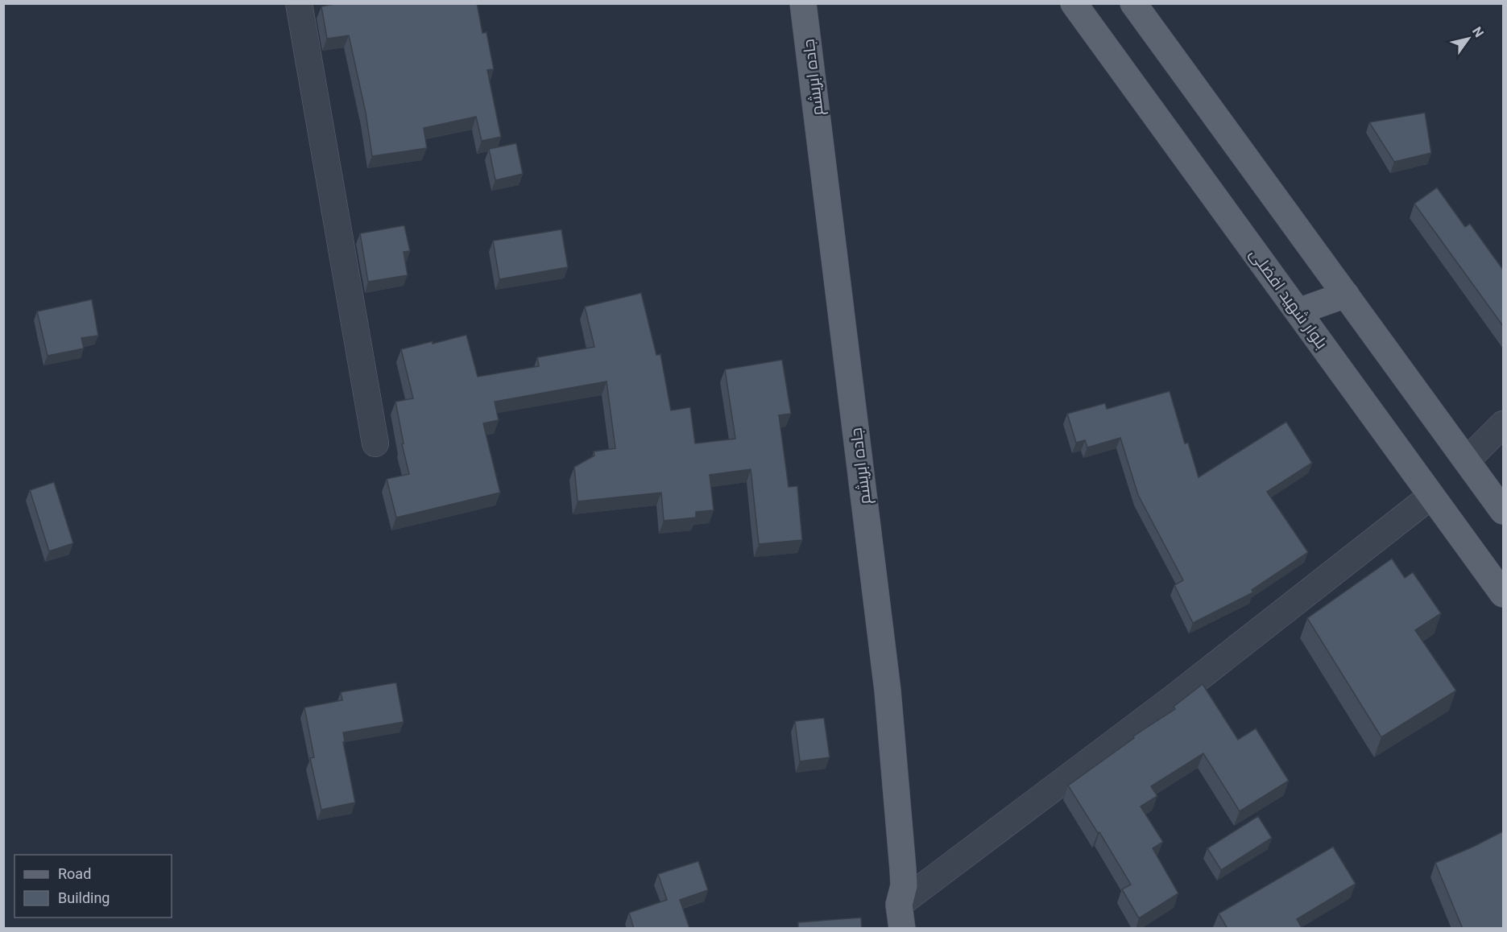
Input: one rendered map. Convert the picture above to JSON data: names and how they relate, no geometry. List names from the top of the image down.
{
  "streets": {
    "main road": ["جاده ابریشم", "بلوار شهید افضلی"]
  },
  "legend": ["Road", "Building"],
  "north": "top right"
}
